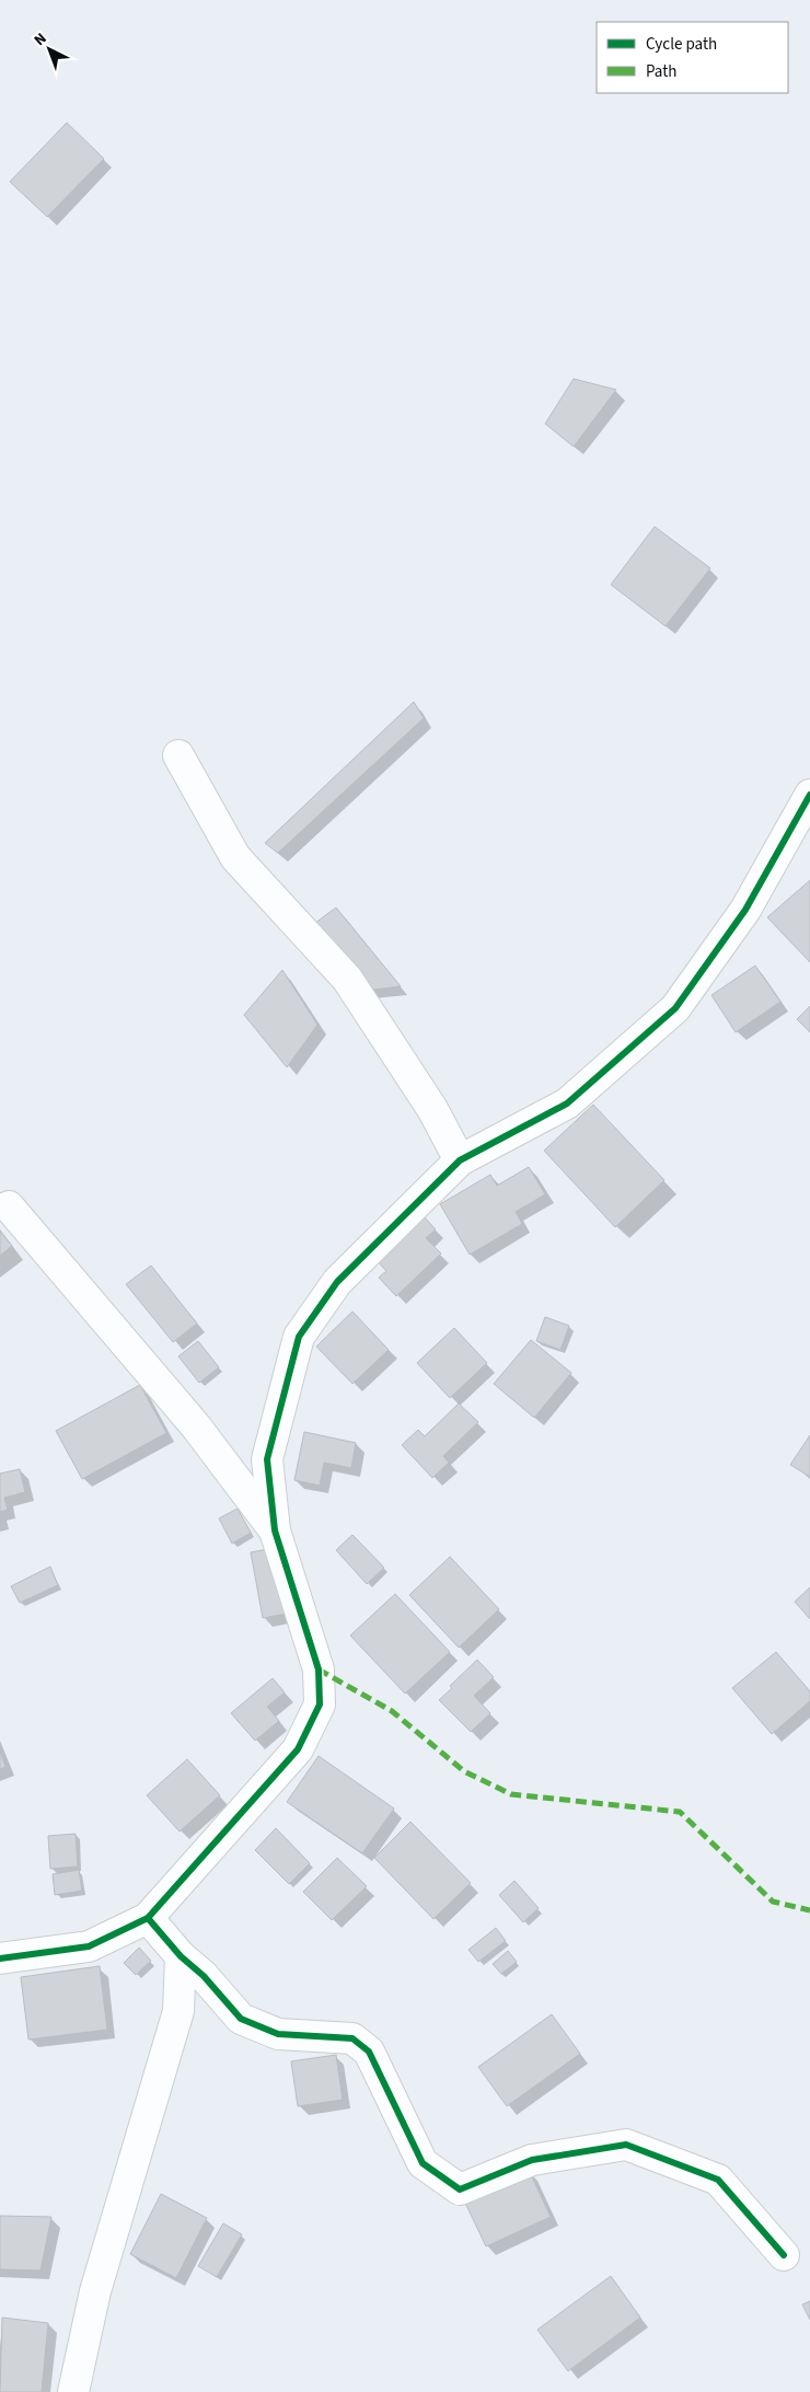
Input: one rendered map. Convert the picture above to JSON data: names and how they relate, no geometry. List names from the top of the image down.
{
  "legend": ["Cycle path", "Path"],
  "north": "top left"
}
